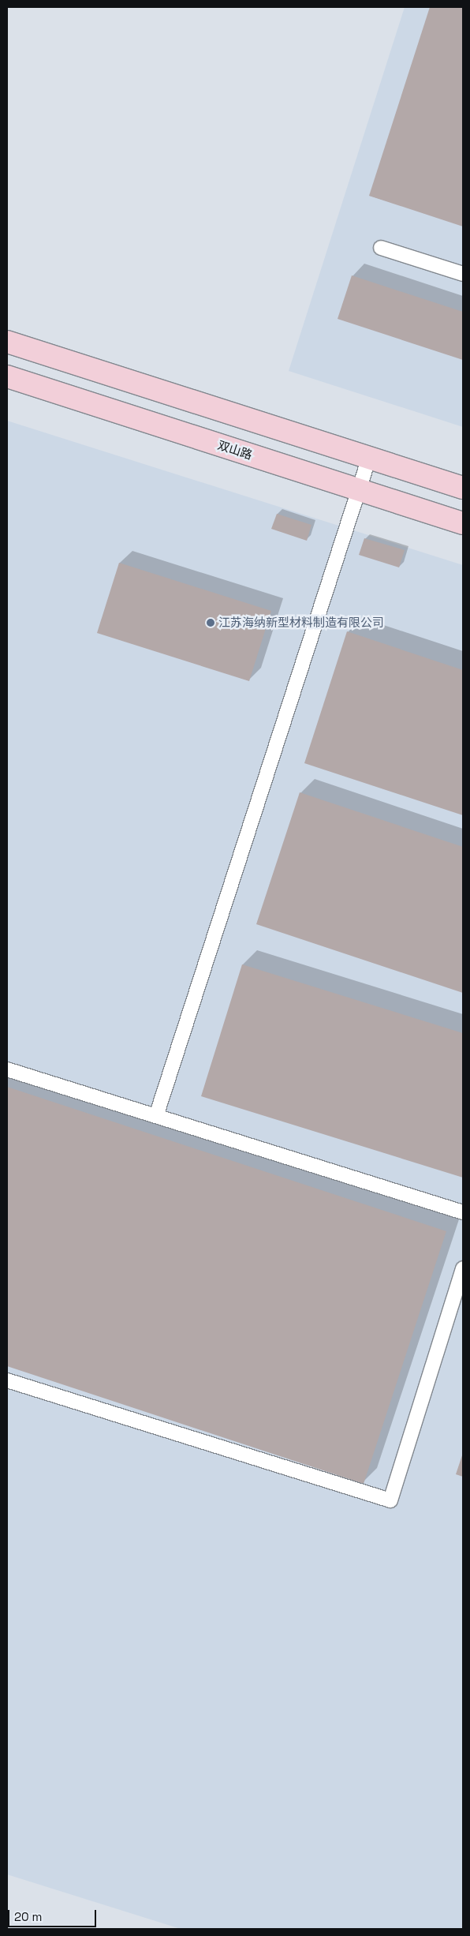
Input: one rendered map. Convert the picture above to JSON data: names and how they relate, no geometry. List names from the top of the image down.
{
  "streets": {
    "street": ["双山路"]
  },
  "places": ["江苏海纳新型材料制造有限公司"],
  "scale_bar": "20 m"
}
